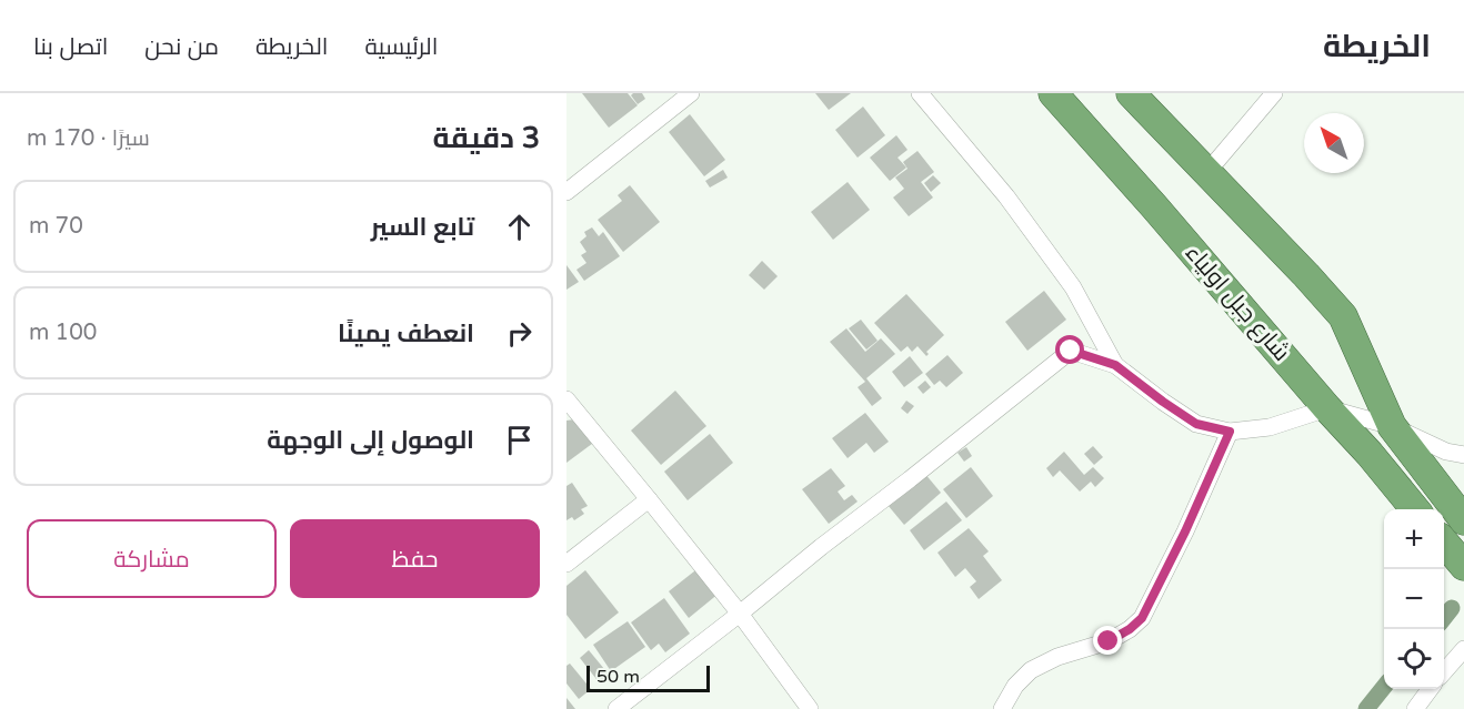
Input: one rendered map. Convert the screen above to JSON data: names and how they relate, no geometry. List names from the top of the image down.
{
  "streets": {
    "highway": ["شارع جبل اولياء"]
  },
  "scale_bar": "50 m",
  "north": "top left",
  "page": {
    "header": "الخريطة",
    "nav": [
      "الرئيسية",
      "الخريطة",
      "من نحن",
      "اتصل بنا"
    ],
    "heading": ["3 دقيقة", "سيرًا · 170 m"],
    "list": [
      ["تابع السير", "70 m"],
      ["انعطف يمينًا", "100 m"],
      "الوصول إلى الوجهة"
    ],
    "buttons": ["حفظ", "مشاركة"],
    "map_buttons": ["+", "−"],
    "scale": "50 m"
  }
}
